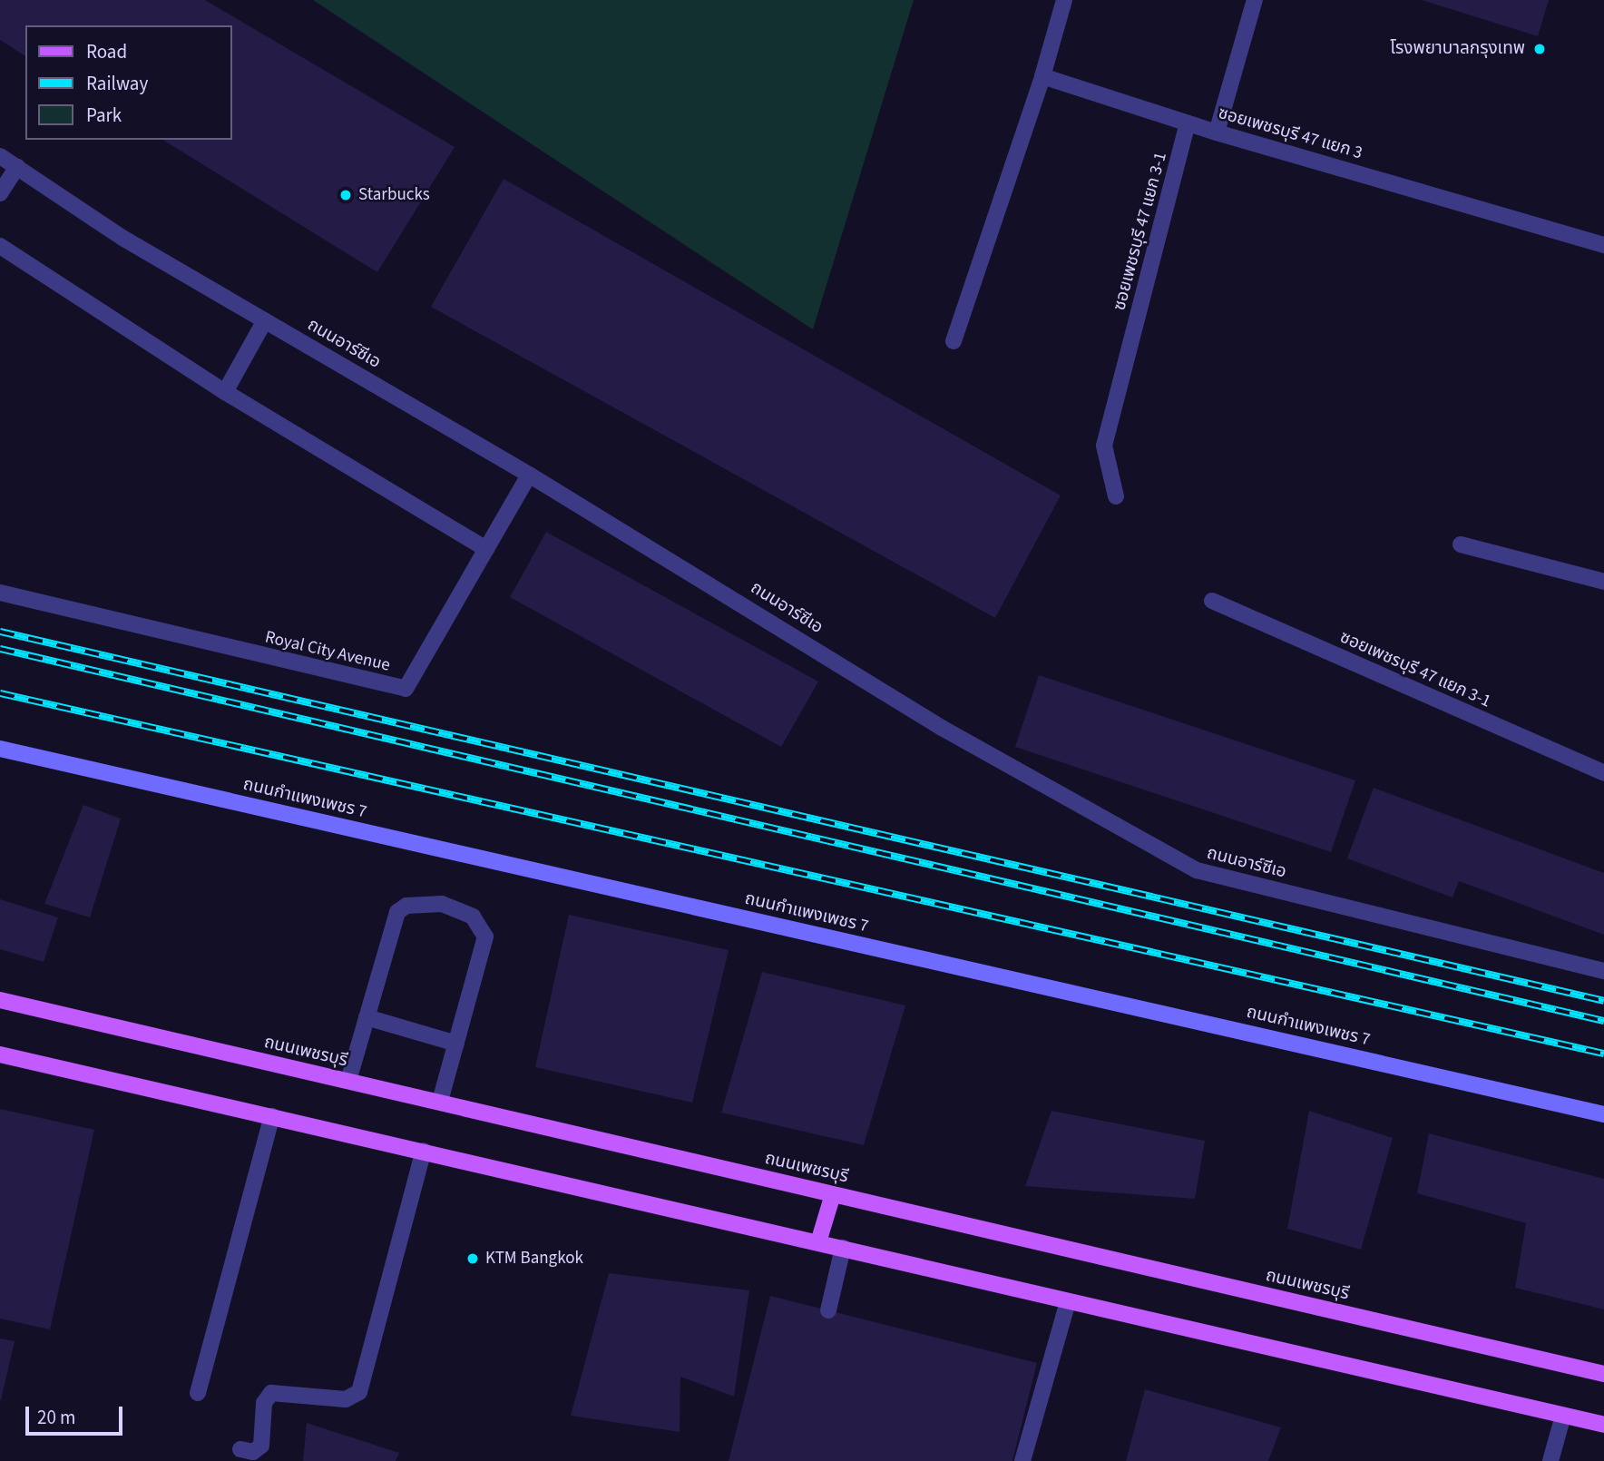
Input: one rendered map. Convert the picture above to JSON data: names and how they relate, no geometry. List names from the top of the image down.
{
  "streets": {
    "main road": ["ถนนเพชรบุรี"],
    "street": [
      "ซอยเพชรบุรี 47 แยก 3",
      "ซอยเพชรบุรี 47 แยก 3-1",
      "ถนนอาร์ซีเอ",
      "Royal City Avenue",
      "ถนนกำแพงเพชร 7"
    ]
  },
  "crossings": [
    ["ซอยเพชรบุรี 47 แยก 3", "ซอยเพชรบุรี 47 แยก 3-1"],
    ["ถนนอาร์ซีเอ", "Royal City Avenue"]
  ],
  "places": ["โรงพยาบาลกรุงเทพ", "Starbucks", "KTM Bangkok"],
  "legend": ["Road", "Railway", "Park"],
  "scale_bar": "20 m"
}
